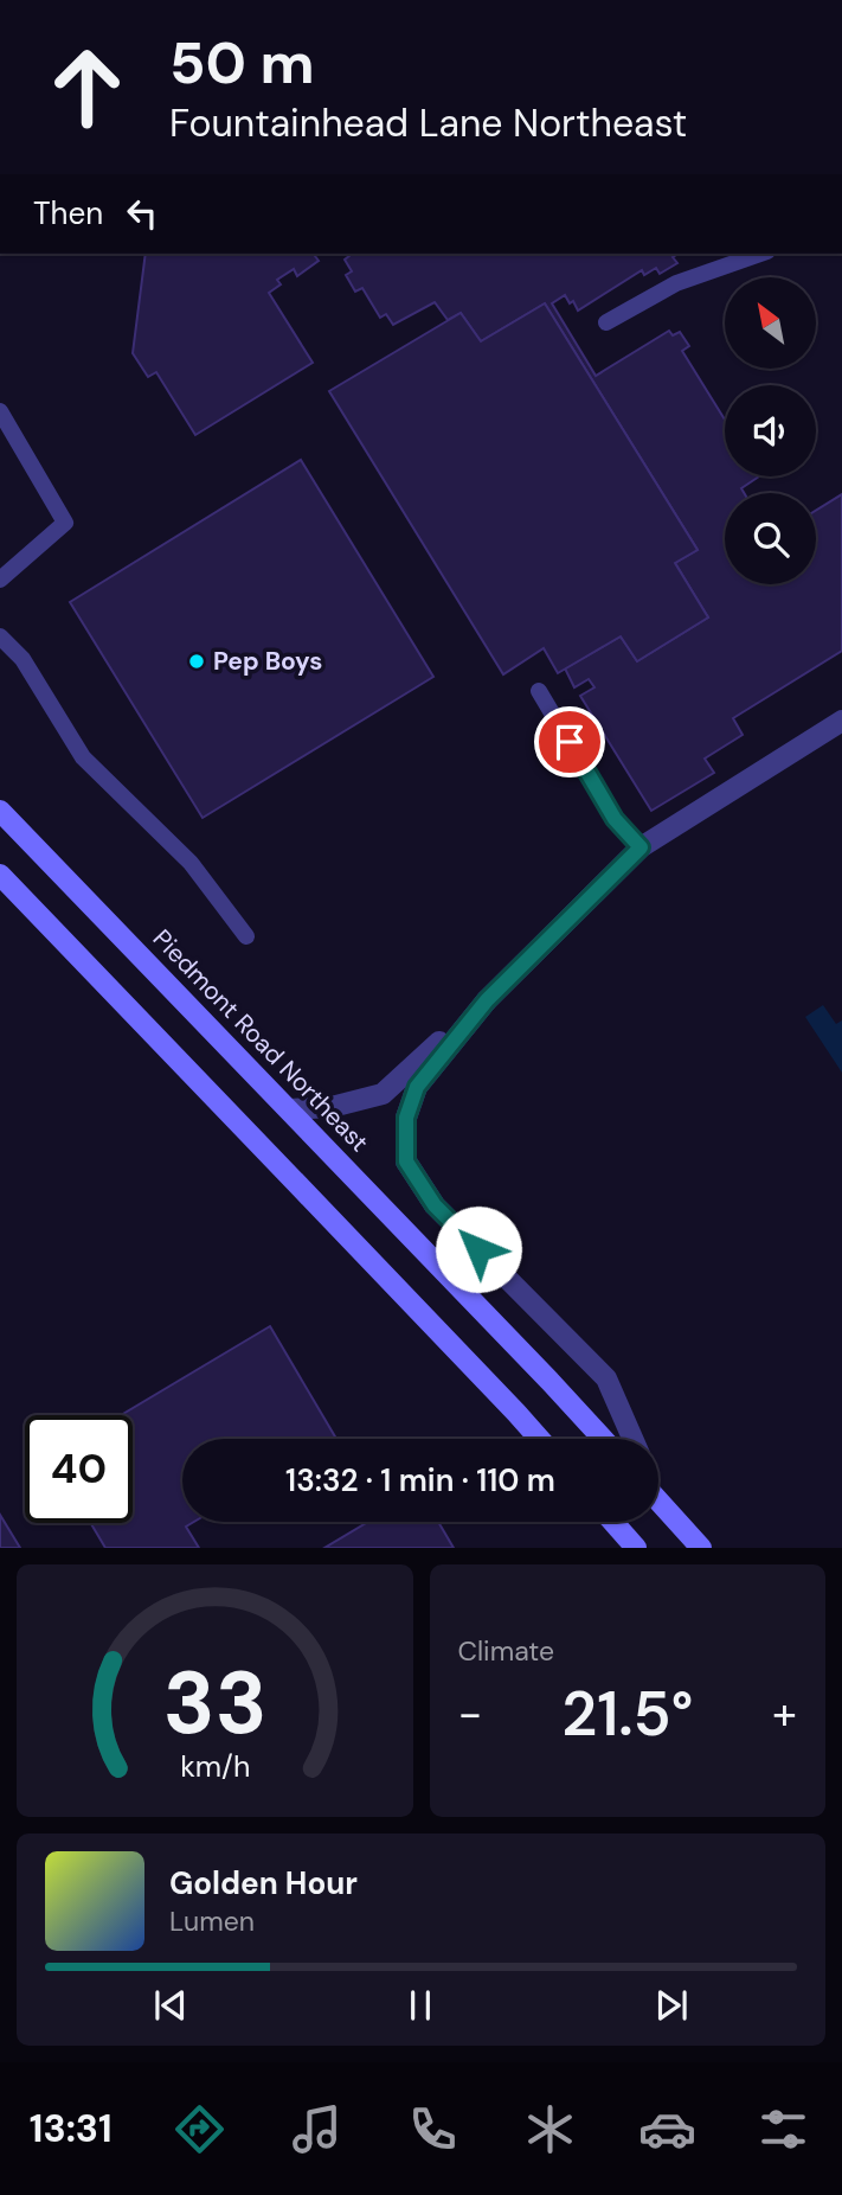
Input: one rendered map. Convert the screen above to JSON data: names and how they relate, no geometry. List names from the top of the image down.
{
  "streets": {
    "main road": ["Piedmont Road Northeast"]
  },
  "places": ["Pep Boys"],
  "north": "top left",
  "page": {
    "turn": ["50 m", "Fountainhead Lane Northeast"],
    "then": "Then",
    "limit": "40",
    "trip": "13:32 · 1 min · 110 m",
    "tile": "Climate",
    "heat": ["−", "21.5°", "+"],
    "song": ["Golden Hour", "Lumen"],
    "tabs": "13:31",
    "gauge": ["33", "km/h"]
  }
}
